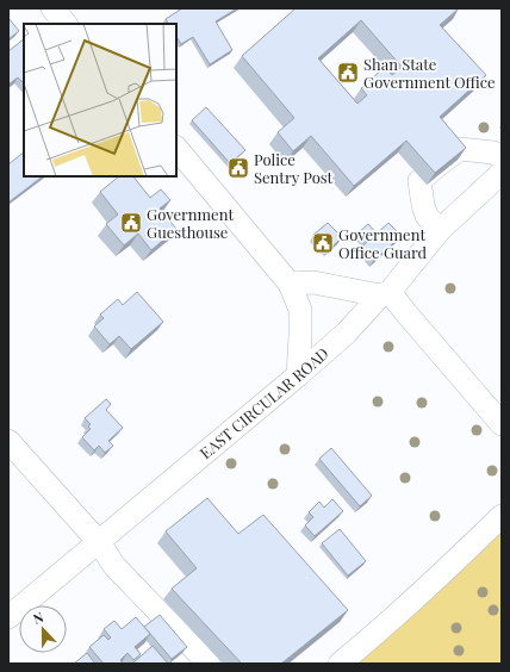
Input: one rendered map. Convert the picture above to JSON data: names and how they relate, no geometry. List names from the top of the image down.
{
  "streets": {
    "street": ["EAST CIRCULAR ROAD"]
  },
  "places": {
    "public building": [
      "Shan State Government Office",
      "Police Sentry Post",
      "Government Guesthouse",
      "Government Office Guard"
    ]
  },
  "north": "top"
}
